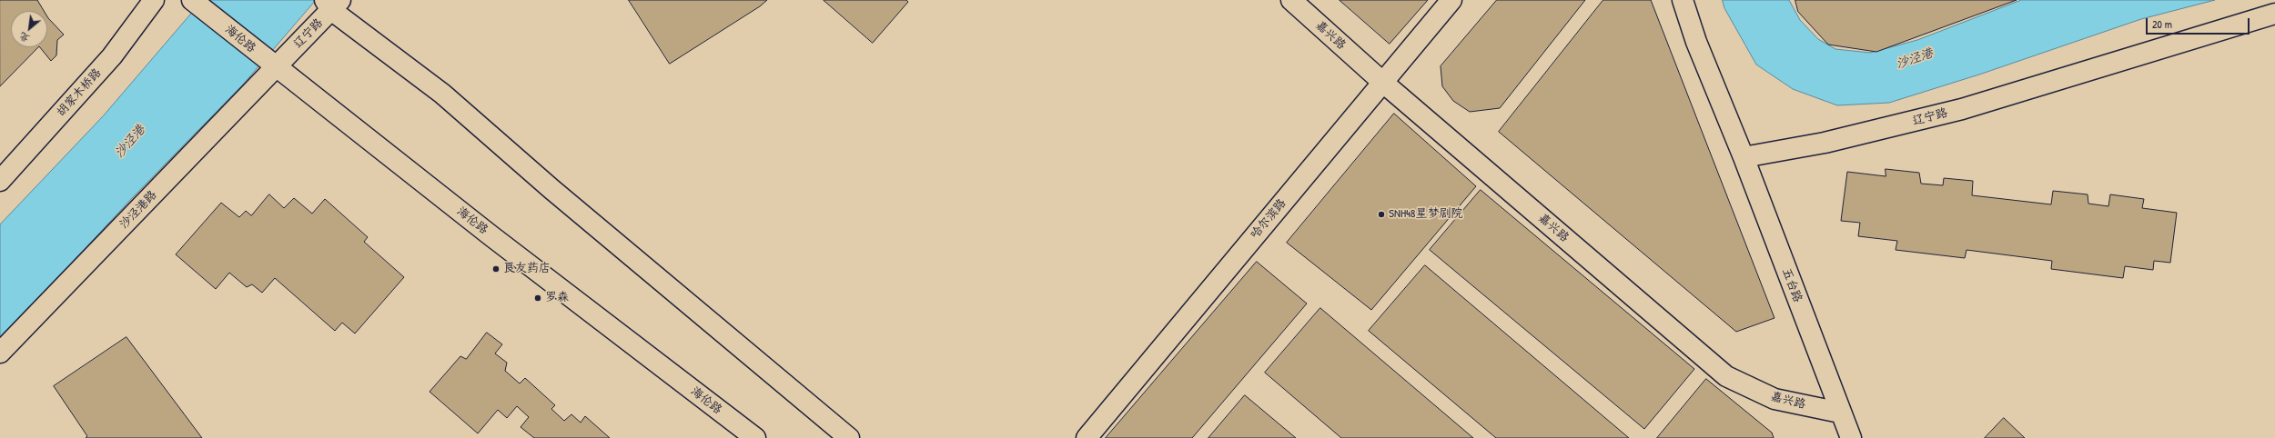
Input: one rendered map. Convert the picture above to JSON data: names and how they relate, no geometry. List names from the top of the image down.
{
  "streets": {
    "street": [
      "辽宁路",
      "嘉兴路",
      "海伦路",
      "胡家木桥路",
      "沙泾港路",
      "哈尔滨路",
      "五台路"
    ]
  },
  "crossings": [
    ["辽宁路", "海伦路"],
    ["辽宁路", "沙泾港路"],
    ["辽宁路", "五台路"],
    ["嘉兴路", "哈尔滨路"],
    ["嘉兴路", "五台路"],
    ["海伦路", "沙泾港路"]
  ],
  "water": ["沙泾港"],
  "places": ["SNH48星梦剧院", "良友药店", "罗森"],
  "scale_bar": "20 m",
  "north": "bottom left"
}
